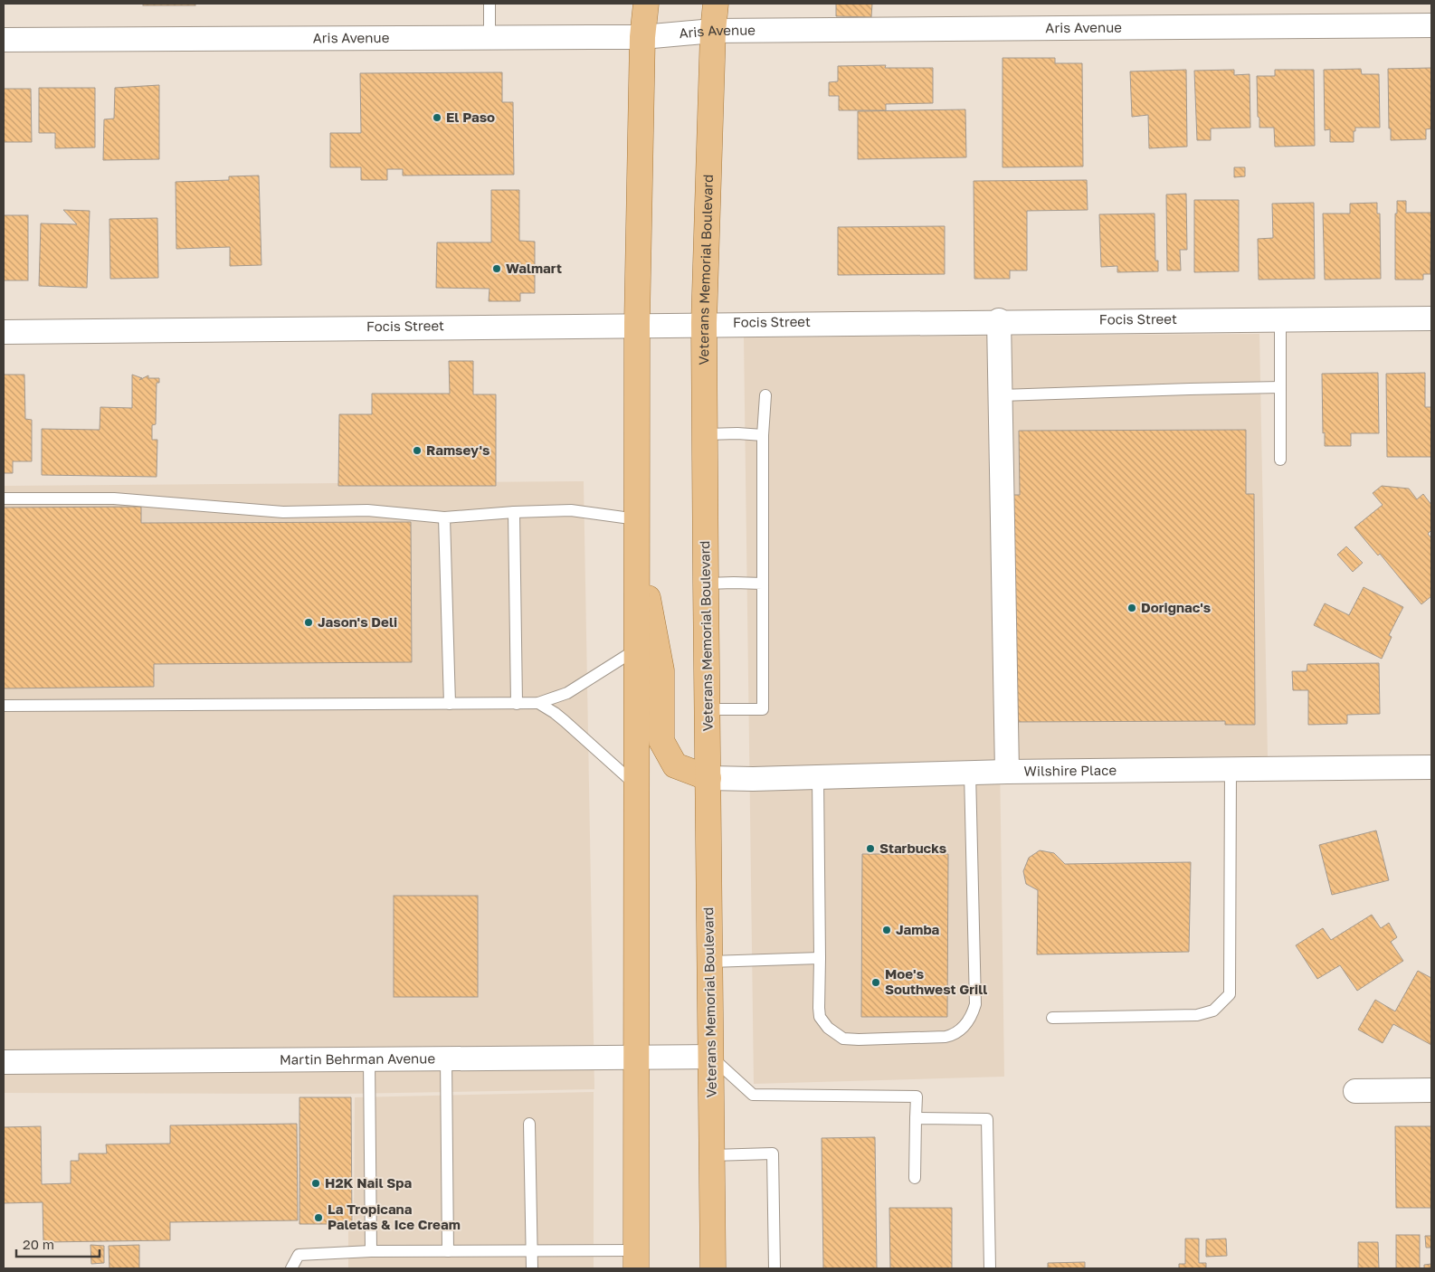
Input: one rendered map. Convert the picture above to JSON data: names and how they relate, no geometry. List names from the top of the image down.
{
  "streets": {
    "main road": ["Veterans Memorial Boulevard"],
    "street": [
      "Aris Avenue",
      "Focis Street",
      "Wilshire Place",
      "Martin Behrman Avenue"
    ]
  },
  "crossings": [
    ["Aris Avenue", "Veterans Memorial Boulevard"],
    ["Veterans Memorial Boulevard", "Focis Street"],
    ["Veterans Memorial Boulevard", "Wilshire Place"],
    ["Veterans Memorial Boulevard", "Martin Behrman Avenue"]
  ],
  "places": [
    "El Paso",
    "Walmart",
    "Ramsey's",
    "Dorignac's",
    "Jason's Deli",
    "Starbucks",
    "Jamba",
    "Moe's Southwest Grill",
    "H2K Nail Spa",
    "La Tropicana Paletas & Ice Cream"
  ],
  "scale_bar": "20 m"
}
